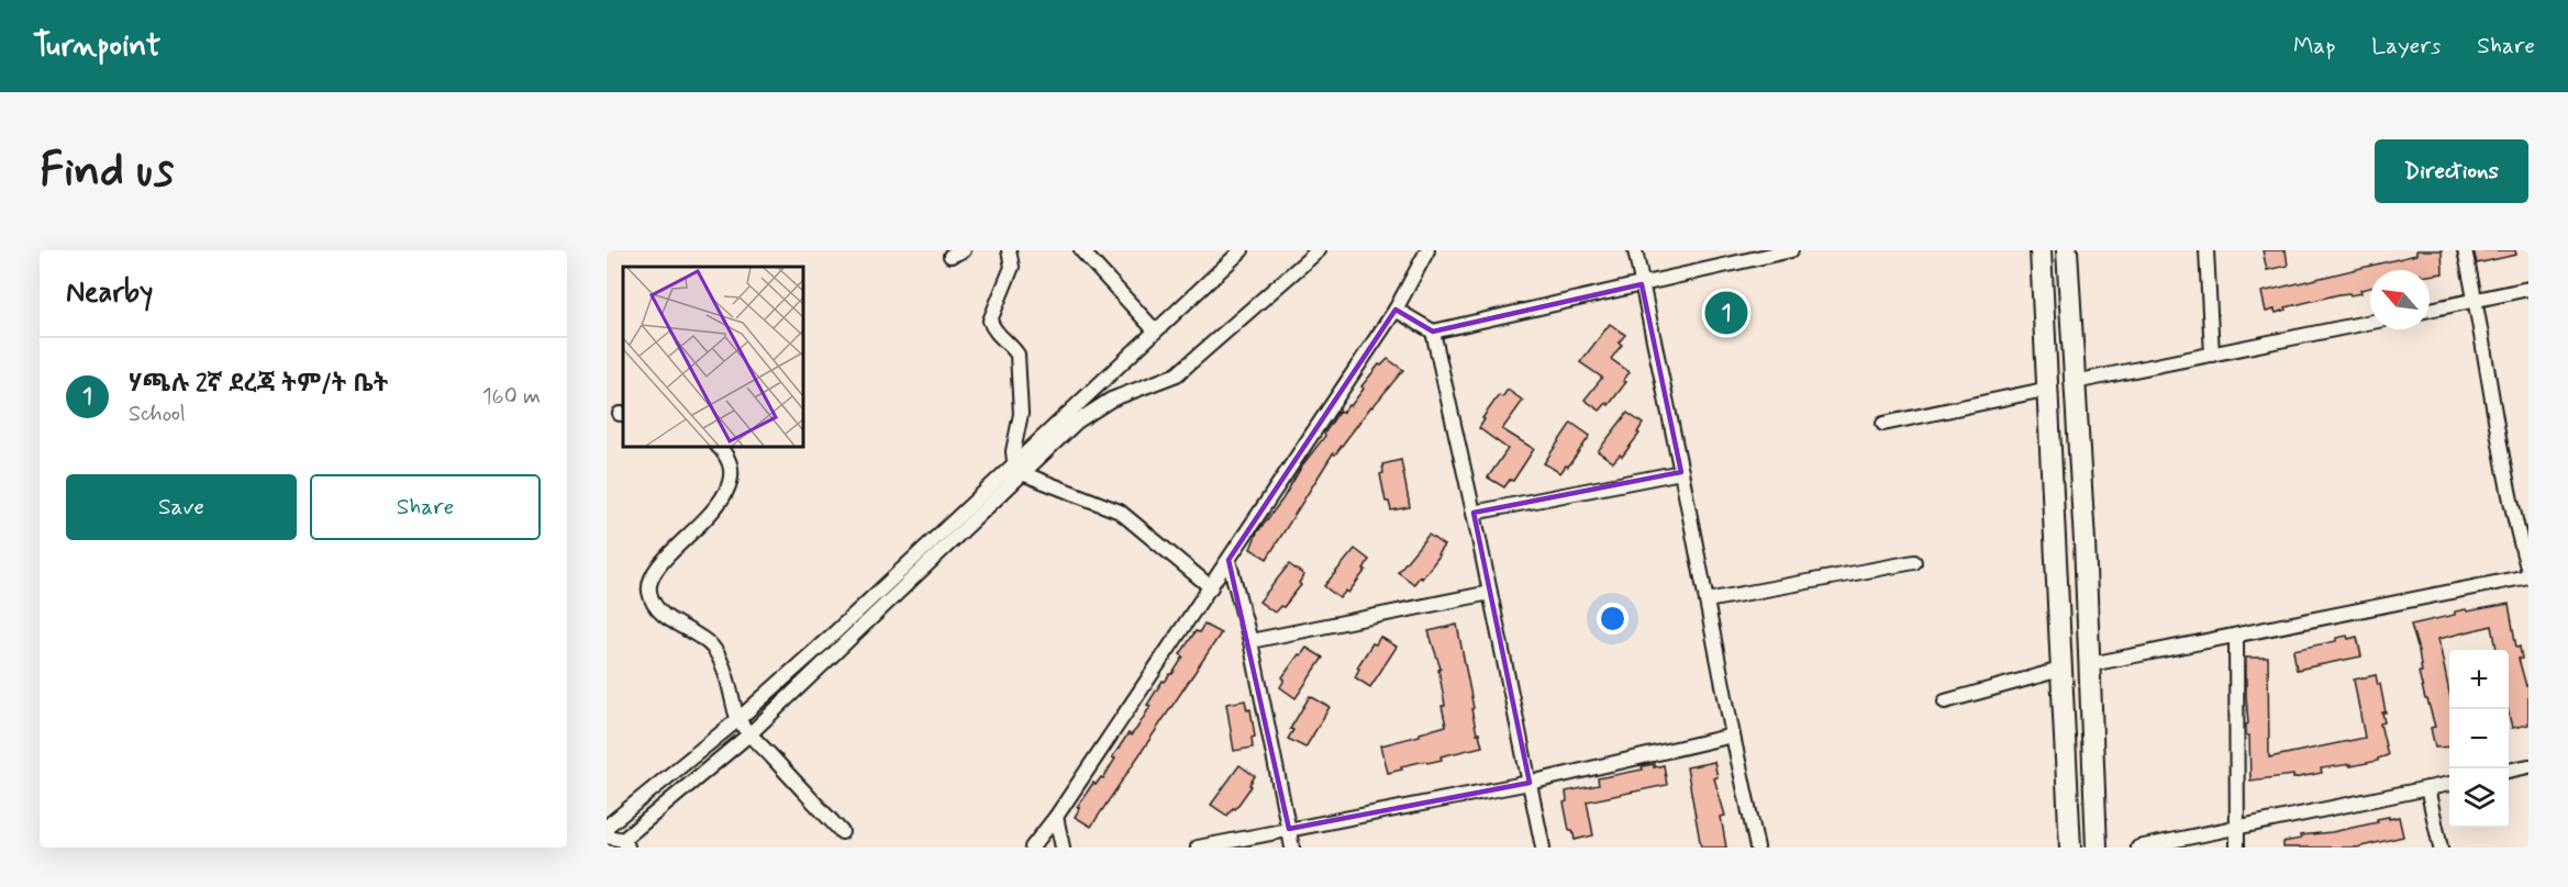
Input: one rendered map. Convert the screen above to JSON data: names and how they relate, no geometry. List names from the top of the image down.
{
  "north": "top left",
  "page": {
    "header": "Turnpoint",
    "nav": ["Map", "Layers", "Share"],
    "buttons": [
      "Directions",
      ["Save", "Share"]
    ],
    "title": "Find us",
    "heading": "Nearby",
    "pins": "1",
    "list": [
      {
        "mark": "1",
        "name": "ሃጫሉ 2ኛ ደረጃ ትም/ት ቤት",
        "note": "School",
        "value": "160 m"
      }
    ],
    "map_buttons": ["+", "−"]
  }
}
